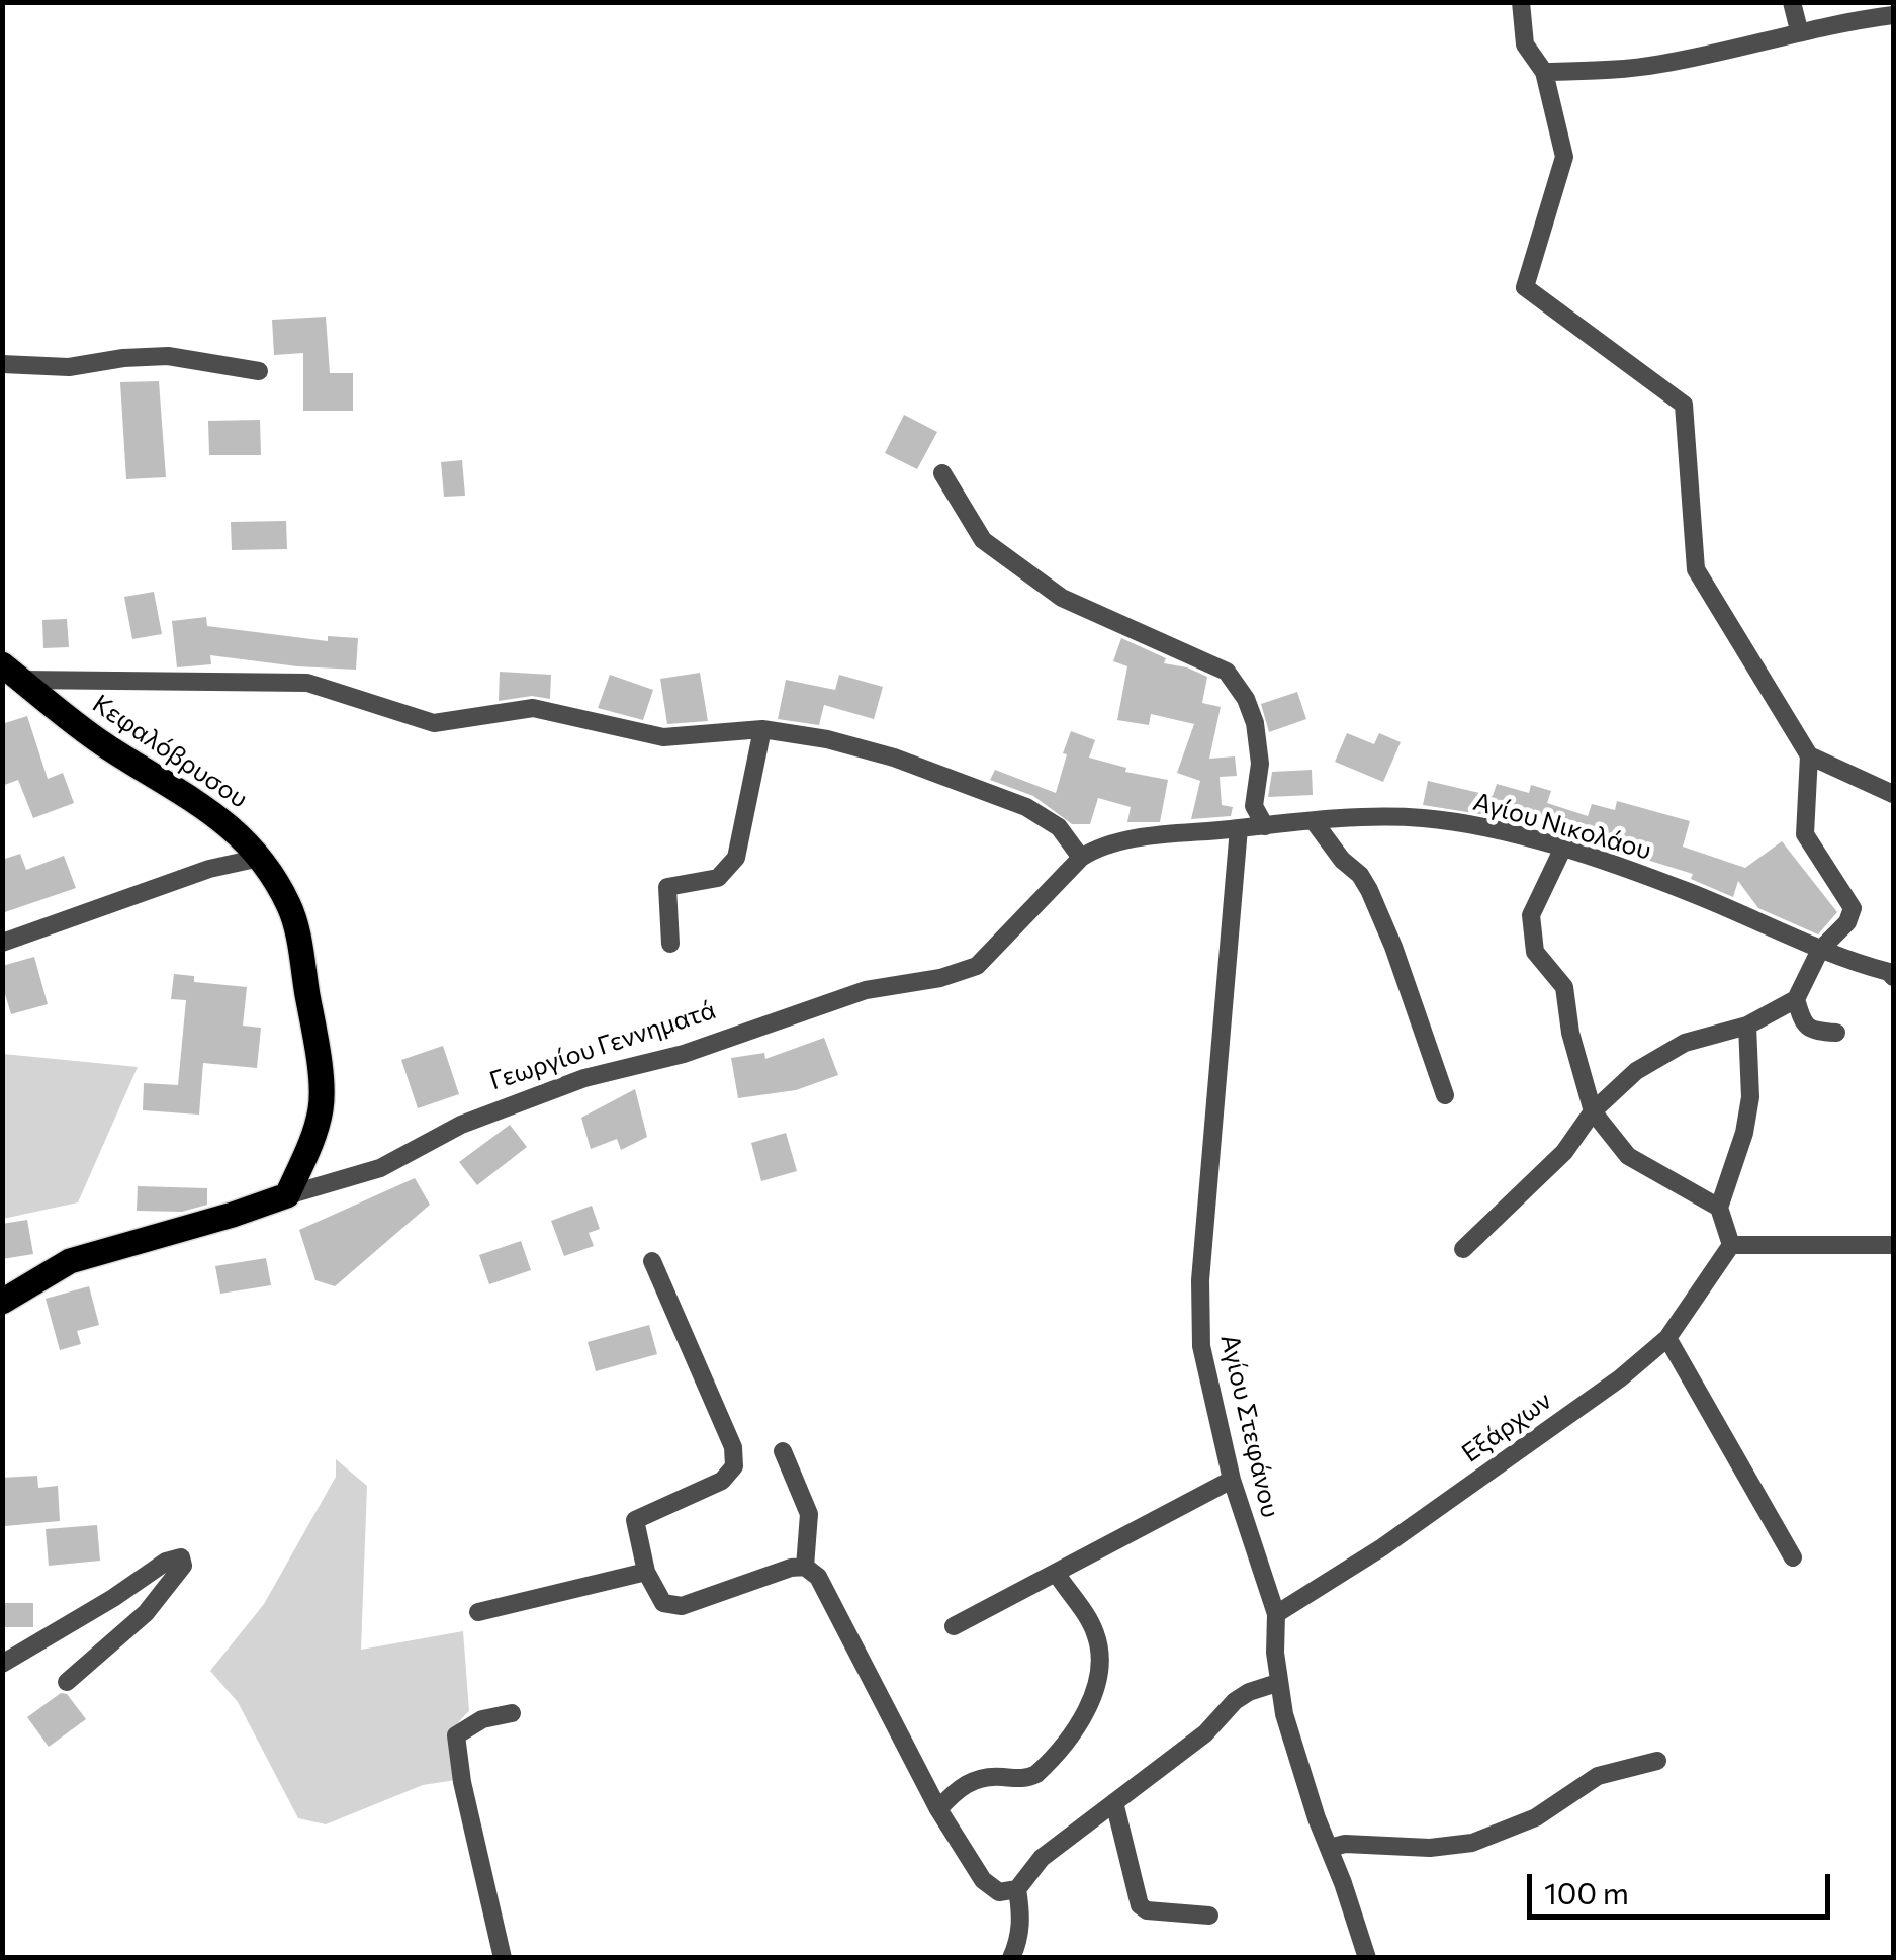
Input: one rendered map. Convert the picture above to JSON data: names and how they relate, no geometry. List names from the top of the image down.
{
  "streets": {
    "main road": ["Κεφαλόβρυσου", "Γεωργίου Γεννηματά"],
    "street": ["Αγίου Νικολάου", "Αγίου Στεφάνου", "Εξάρχων"]
  },
  "crossings": [
    ["Κεφαλόβρυσου", "Γεωργίου Γεννηματά"],
    ["Αγίου Νικολάου", "Γεωργίου Γεννηματά"],
    ["Αγίου Νικολάου", "Αγίου Στεφάνου"],
    ["Αγίου Στεφάνου", "Εξάρχων"]
  ],
  "scale_bar": "100 m"
}
